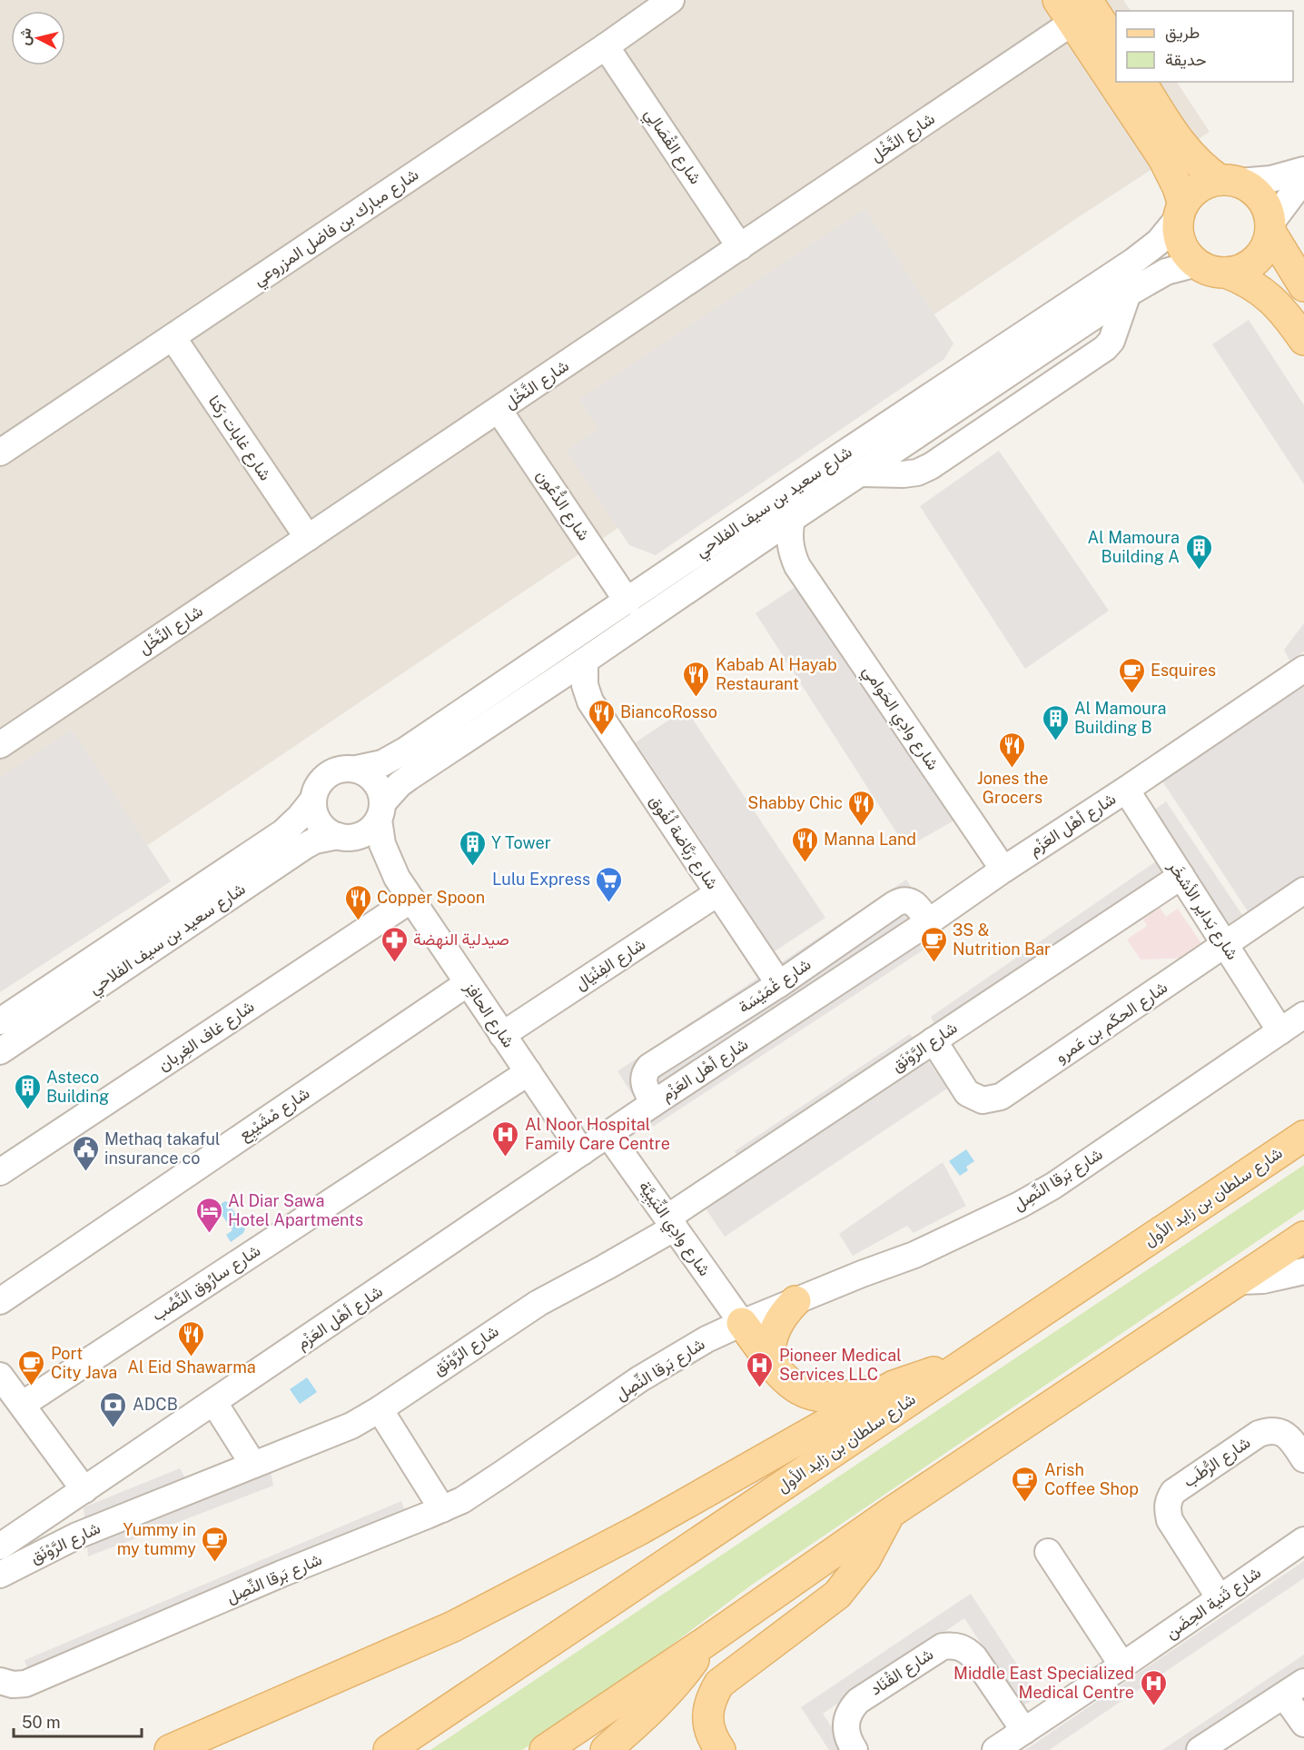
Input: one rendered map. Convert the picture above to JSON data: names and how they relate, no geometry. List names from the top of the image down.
{
  "streets": {
    "main road": ["شارع سلطان بن زايد الأول"],
    "street": [
      "شارع النَّخْل",
      "شارع القْصَالِي",
      "شارع مبارك بن فاضل المزروعي",
      "شارع غابات رَكنا",
      "شارع سعيد بن سيف الفلاحي",
      "شارع الدُّعُون",
      "شارع وادِي الحَوامي",
      "شارع أهْل العَزْم",
      "شارع رَبَّاضة لُفُوق",
      "شارع بَداير الأشخَر",
      "شارع الفِنْيَال",
      "شارع غْمَيْسَة",
      "شارع الحافِز",
      "شارع الحكَم بن عَمرو",
      "شارع غاف الغِربان",
      "شارع الرَّوْنَق",
      "شارع مْشَيْبِع",
      "شارع بَرقا النِّصِل",
      "شارع وادِي النِّيَبِيَّة",
      "شارع سارُوق النَّصُب",
      "شارع الرُّطَب",
      "شارع ثَنية الحِضَن",
      "شارع القْنَاد"
    ]
  },
  "crossings": [
    ["شارع النَّخْل", "شارع القْصَالِي"],
    ["شارع النَّخْل", "شارع غابات رَكنا"],
    ["شارع النَّخْل", "شارع الدُّعُون"],
    ["شارع القْصَالِي", "شارع مبارك بن فاضل المزروعي"],
    ["شارع مبارك بن فاضل المزروعي", "شارع غابات رَكنا"],
    ["شارع سعيد بن سيف الفلاحي", "شارع الدُّعُون"],
    ["شارع سعيد بن سيف الفلاحي", "شارع وادِي الحَوامي"],
    ["شارع سعيد بن سيف الفلاحي", "شارع رَبَّاضة لُفُوق"],
    ["شارع سعيد بن سيف الفلاحي", "شارع الحافِز"],
    ["شارع وادِي الحَوامي", "شارع أهْل العَزْم"],
    ["شارع أهْل العَزْم", "شارع بَداير الأشخَر"],
    ["شارع أهْل العَزْم", "شارع غْمَيْسَة"],
    ["شارع أهْل العَزْم", "شارع الحافِز"],
    ["شارع أهْل العَزْم", "شارع وادِي النِّيَبِيَّة"],
    ["شارع رَبَّاضة لُفُوق", "شارع الفِنْيَال"],
    ["شارع رَبَّاضة لُفُوق", "شارع غْمَيْسَة"],
    ["شارع بَداير الأشخَر", "شارع الحكَم بن عَمرو"],
    ["شارع بَداير الأشخَر", "شارع الرَّوْنَق"],
    ["شارع بَداير الأشخَر", "شارع بَرقا النِّصِل"],
    ["شارع الفِنْيَال", "شارع الحافِز"],
    ["شارع الحافِز", "شارع غاف الغِربان"],
    ["شارع الحافِز", "شارع مْشَيْبِع"],
    ["شارع الحافِز", "شارع سارُوق النَّصُب"],
    ["شارع الحكَم بن عَمرو", "شارع الرَّوْنَق"],
    ["شارع الرَّوْنَق", "شارع وادِي النِّيَبِيَّة"],
    ["شارع بَرقا النِّصِل", "شارع وادِي النِّيَبِيَّة"],
    ["شارع الرُّطَب", "شارع ثَنية الحِضَن"],
    ["شارع ثَنية الحِضَن", "شارع القْنَاد"]
  ],
  "places": {
    "building": [
      "Al Mamoura Building A",
      "Al Mamoura Building B",
      "Y Tower",
      "Asteco Building"
    ],
    "cafe": [
      "Esquires",
      "3S & Nutrition Bar",
      "Port City Java",
      "Arish Coffee Shop",
      "Yummy in my tummy"
    ],
    "restaurant": [
      "Kabab Al Hayab Restaurant",
      "BiancoRosso",
      "Jones the Grocers",
      "Shabby Chic",
      "Manna Land",
      "Copper Spoon",
      "Al Eid Shawarma"
    ],
    "supermarket": ["Lulu Express"],
    "pharmacy": ["صيدلية النهضة"],
    "hospital": ["Al Noor Hospital Family Care Centre", "Pioneer Medical Services LLC", "Middle East Specialized Medical Centre"],
    "public building": ["Methaq takaful insurance co"],
    "hotel": ["Al Diar Sawa Hotel Apartments"],
    "bank": ["ADCB"]
  },
  "legend": ["طريق", "حديقة"],
  "scale_bar": "50 m",
  "north": "left"
}
